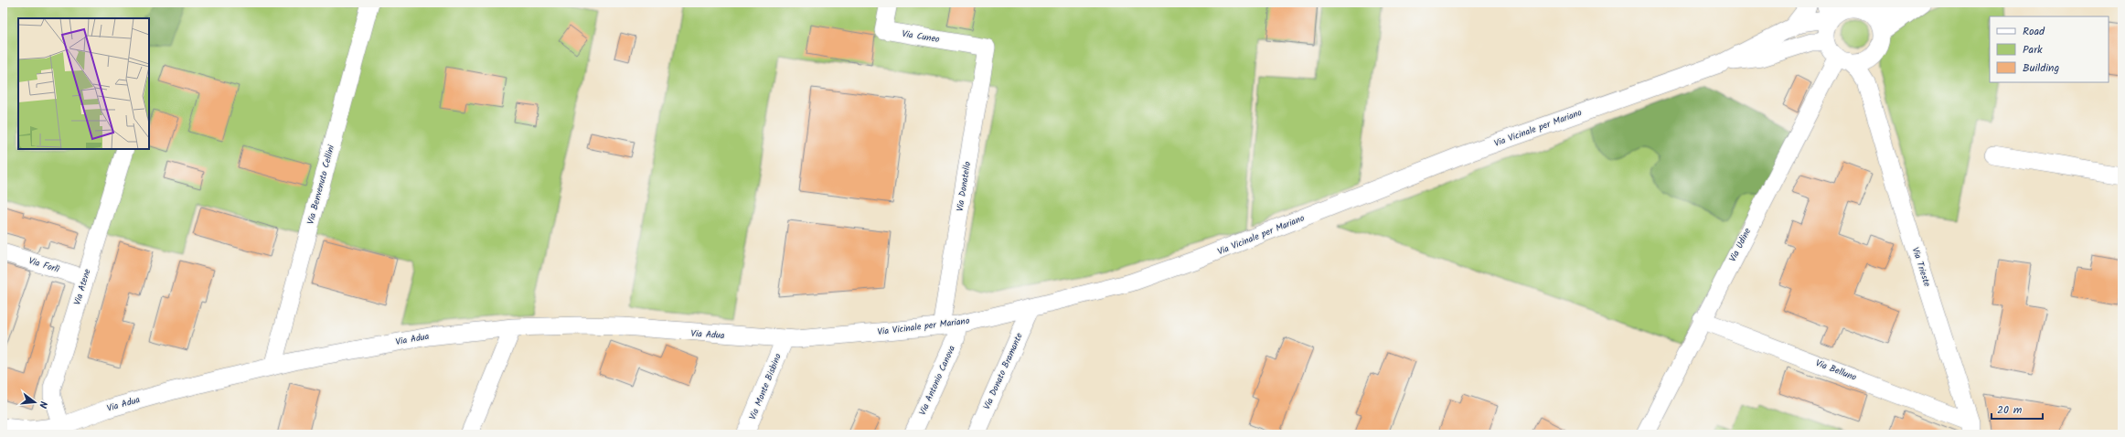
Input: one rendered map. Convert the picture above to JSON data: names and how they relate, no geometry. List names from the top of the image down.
{
  "streets": {
    "street": [
      "Via Cuneo",
      "Via Vicinale per Mariano",
      "Via Benvenuto Cellini",
      "Via Donatello",
      "Via Udine",
      "Via Forlì",
      "Via Trieste",
      "Via Atene",
      "Via Adua",
      "Via Belluno",
      "Via Donato Bramante",
      "Via Antonio Canova",
      "Via Monte Bisbino"
    ]
  },
  "crossings": [
    ["Via Cuneo", "Via Donatello"],
    ["Via Vicinale per Mariano", "Via Donatello"],
    ["Via Vicinale per Mariano", "Via Adua"],
    ["Via Vicinale per Mariano", "Via Donato Bramante"],
    ["Via Vicinale per Mariano", "Via Antonio Canova"],
    ["Via Vicinale per Mariano", "Via Monte Bisbino"],
    ["Via Benvenuto Cellini", "Via Adua"],
    ["Via Donatello", "Via Antonio Canova"],
    ["Via Udine", "Via Trieste"],
    ["Via Udine", "Via Belluno"],
    ["Via Forlì", "Via Atene"],
    ["Via Trieste", "Via Belluno"],
    ["Via Atene", "Via Adua"],
    ["Via Adua", "Via Monte Bisbino"]
  ],
  "legend": ["Road", "Park", "Building"],
  "scale_bar": "20 m",
  "north": "right"
}
